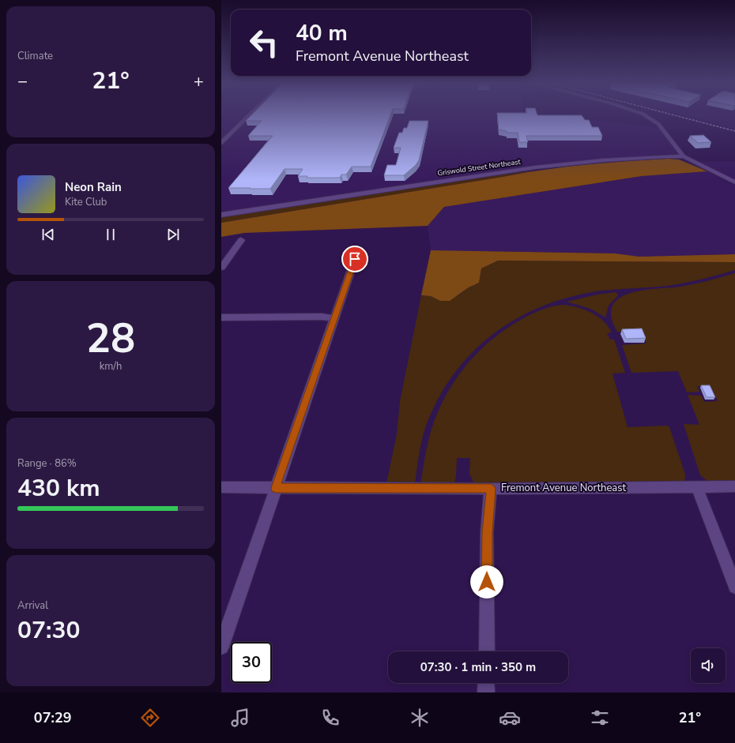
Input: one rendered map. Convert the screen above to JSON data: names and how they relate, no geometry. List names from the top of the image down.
{
  "streets": {
    "street": ["Griswold Street Northeast", "Fremont Avenue Northeast"]
  },
  "page": {
    "tile": [
      "Climate",
      ["28", "km/h"],
      ["Range · 86%", "430 km"],
      ["Arrival", "07:30"]
    ],
    "turn": ["40 m", "Fremont Avenue Northeast"],
    "heat": ["−", "21°", "+"],
    "song": ["Neon Rain", "Kite Club"],
    "limit": "30",
    "trip": "07:30 · 1 min · 350 m",
    "tabs": ["07:29", "21°"]
  }
}
